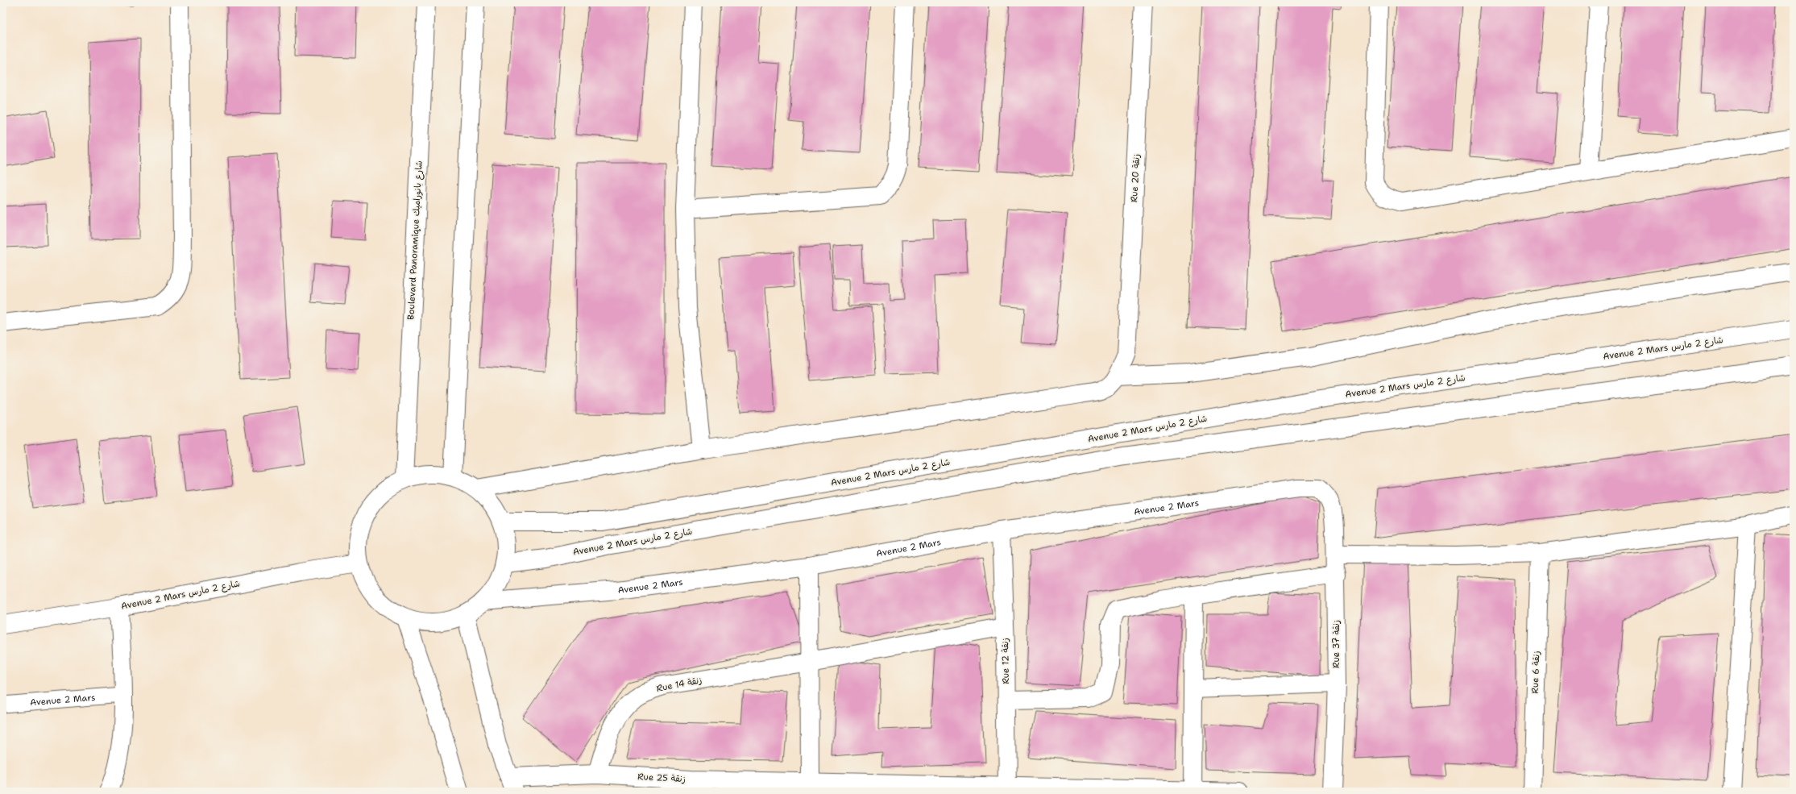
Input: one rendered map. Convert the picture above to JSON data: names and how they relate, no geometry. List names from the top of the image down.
{
  "streets": {
    "street": [
      "Rue 20 زنقة",
      "Boulevard Panoramique شارع بانوراميك",
      "Avenue 2 Mars شارع 2 مارس",
      "Avenue 2 Mars",
      "Rue 37 زنقة",
      "Rue 12 زنقة",
      "Rue 6 زنقة",
      "Rue 14 زنقة",
      "Rue 25 زنقة"
    ]
  },
  "crossings": [
    ["Avenue 2 Mars", "Rue 37 زنقة"],
    ["Avenue 2 Mars", "Rue 12 زنقة"],
    ["Rue 12 زنقة", "Rue 14 زنقة"],
    ["Rue 12 زنقة", "Rue 25 زنقة"],
    ["Rue 14 زنقة", "Rue 25 زنقة"]
  ]
}
